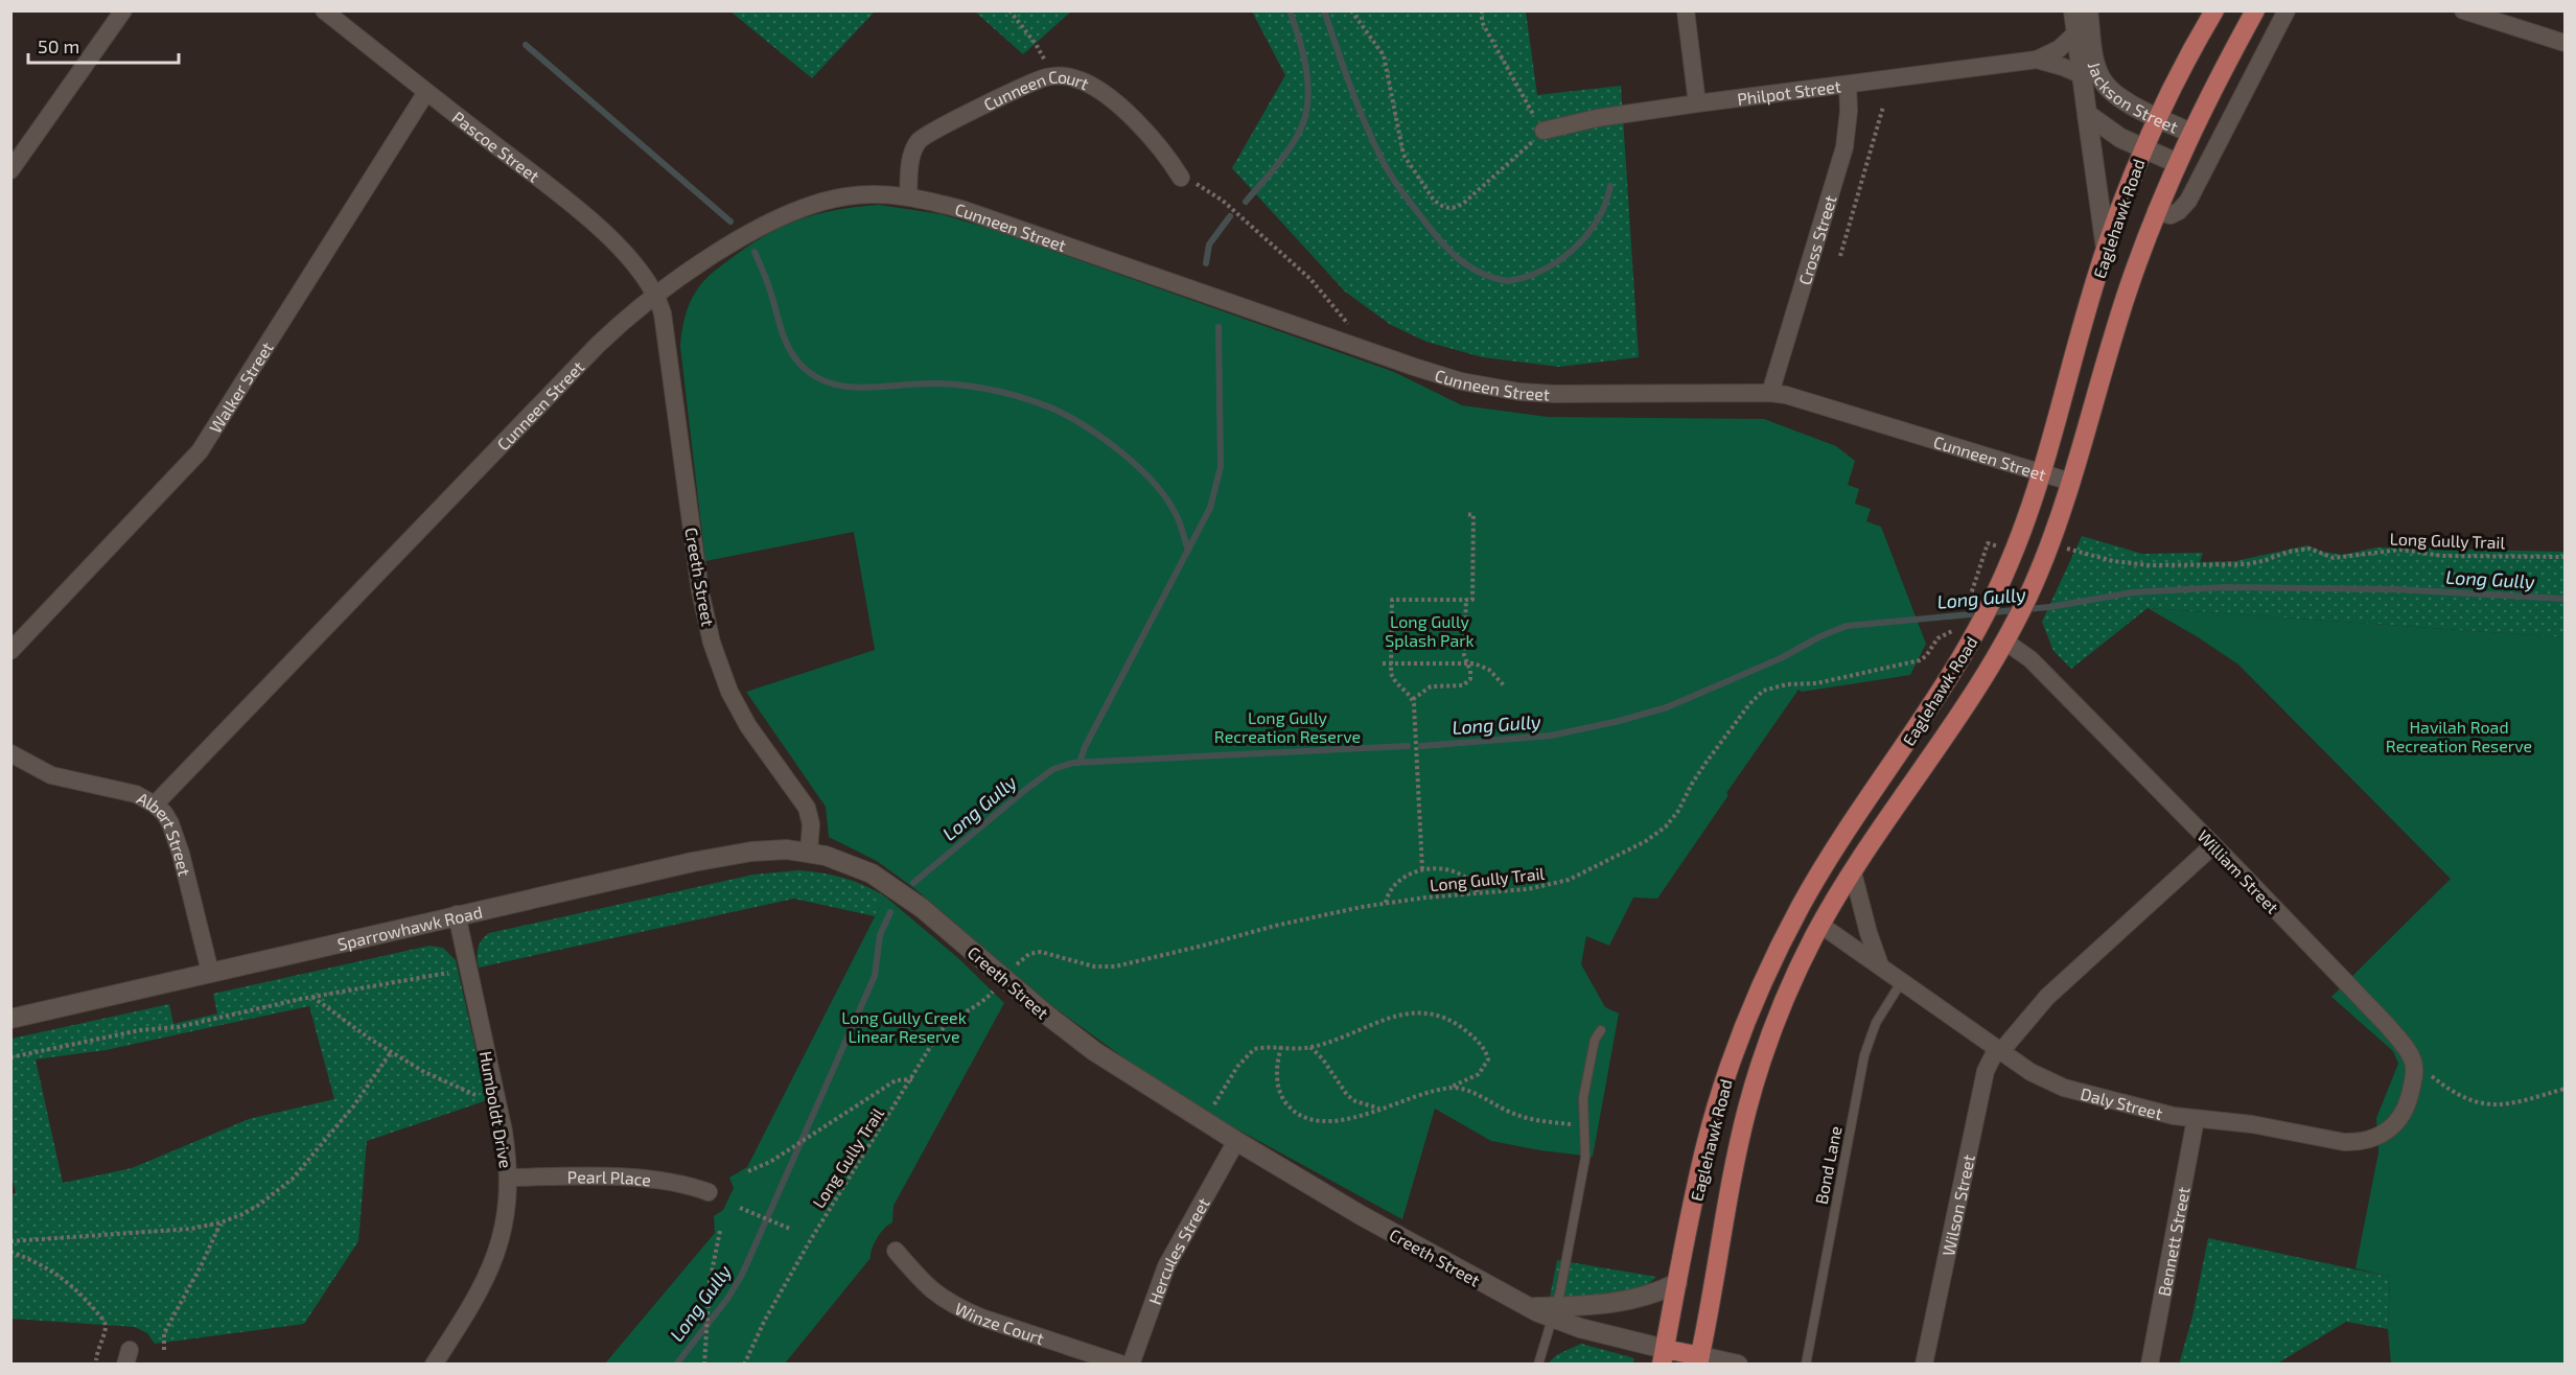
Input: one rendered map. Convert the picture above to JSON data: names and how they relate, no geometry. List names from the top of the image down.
{
  "streets": {
    "main road": [
      "Jackson Street",
      "Eaglehawk Road",
      "Creeth Street",
      "Sparrowhawk Road"
    ],
    "street": [
      "Philpot Street",
      "Cunneen Court",
      "Pascoe Street",
      "Cunneen Street",
      "Cross Street",
      "Walker Street",
      "Albert Street",
      "William Street",
      "Daly Street",
      "Humboldt Drive",
      "Pearl Place",
      "Wilson Street",
      "Bennett Street",
      "Hercules Street",
      "Winze Court"
    ],
    "lane": ["Bond Lane"],
    "path": ["Long Gully Trail"]
  },
  "crossings": [
    ["Philpot Street", "Jackson Street"],
    ["Philpot Street", "Cross Street"],
    ["Jackson Street", "Eaglehawk Road"],
    ["Cunneen Court", "Cunneen Street"],
    ["Pascoe Street", "Cunneen Street"],
    ["Pascoe Street", "Walker Street"],
    ["Pascoe Street", "Creeth Street"],
    ["Eaglehawk Road", "Cunneen Street"],
    ["Eaglehawk Road", "William Street"],
    ["Eaglehawk Road", "Daly Street"],
    ["Cunneen Street", "Cross Street"],
    ["Cunneen Street", "Creeth Street"],
    ["Cunneen Street", "Albert Street"],
    ["Creeth Street", "Sparrowhawk Road"],
    ["Creeth Street", "Hercules Street"],
    ["Albert Street", "Sparrowhawk Road"],
    ["William Street", "Daly Street"],
    ["William Street", "Wilson Street"],
    ["Sparrowhawk Road", "Humboldt Drive"],
    ["Daly Street", "Bond Lane"],
    ["Daly Street", "Wilson Street"],
    ["Daly Street", "Bennett Street"],
    ["Humboldt Drive", "Pearl Place"]
  ],
  "water": ["Long Gully"],
  "parks": [
    "Long Gully Splash Park",
    "Long Gully Recreation Reserve",
    "Havilah Road Recreation Reserve",
    "Long Gully Creek Linear Reserve"
  ],
  "scale_bar": "50 m"
}
